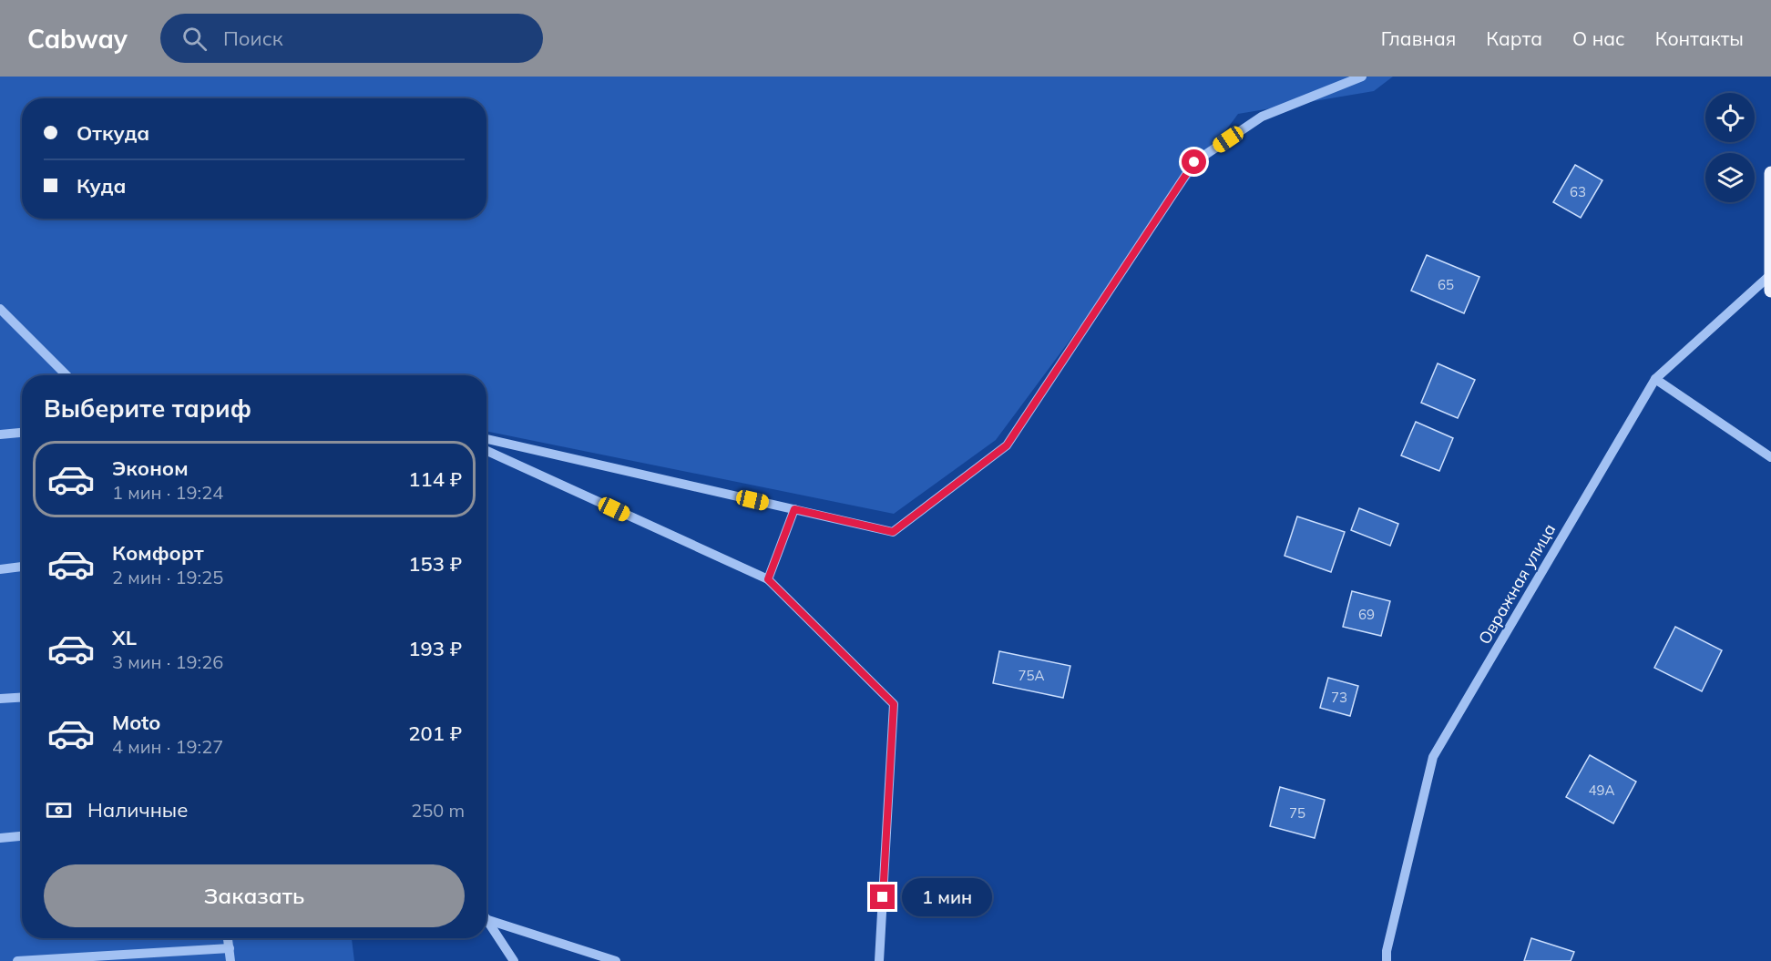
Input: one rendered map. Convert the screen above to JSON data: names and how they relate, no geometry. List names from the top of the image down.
{
  "streets": {
    "street": ["Овражная улица"]
  },
  "house_numbers": [
    "63",
    "65",
    "69",
    "75А",
    "73",
    "49А",
    "75"
  ],
  "page": {
    "header": "Cabway",
    "search": "Поиск",
    "nav": [
      "Главная",
      "Карта",
      "О нас",
      "Контакты"
    ],
    "banner": ["Откуда", "Куда"],
    "heading": "Выберите тариф",
    "list": [
      {
        "name": "Эконом",
        "note": "1 мин · 19:24",
        "value": "114 ₽"
      },
      {
        "name": "Комфорт",
        "note": "2 мин · 19:25",
        "value": "153 ₽"
      },
      {
        "name": "XL",
        "note": "3 мин · 19:26",
        "value": "193 ₽"
      },
      {
        "name": "Moto",
        "note": "4 мин · 19:27",
        "value": "201 ₽"
      }
    ],
    "pay": ["Наличные", "250 m"],
    "buttons": "Заказать",
    "bubble": "1 мин"
  }
}
